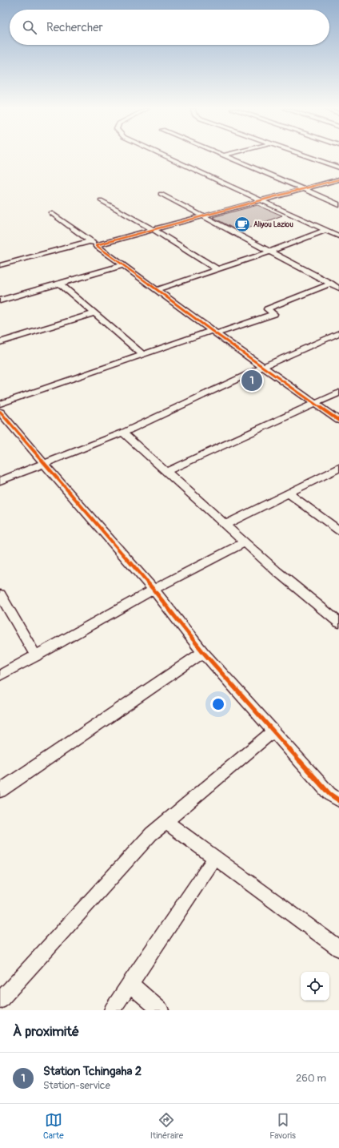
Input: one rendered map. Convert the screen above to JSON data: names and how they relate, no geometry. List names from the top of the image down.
{
  "places": {
    "cafe": ["Aliyou Laziou"]
  },
  "page": {
    "search": "Rechercher",
    "pins": "1",
    "heading": "À proximité",
    "list": [
      {
        "mark": "1",
        "name": "Station Tchingaha 2",
        "note": "Station-service",
        "value": "260 m"
      }
    ],
    "nav": ["Carte", "Itinéraire", "Favoris"]
  }
}
